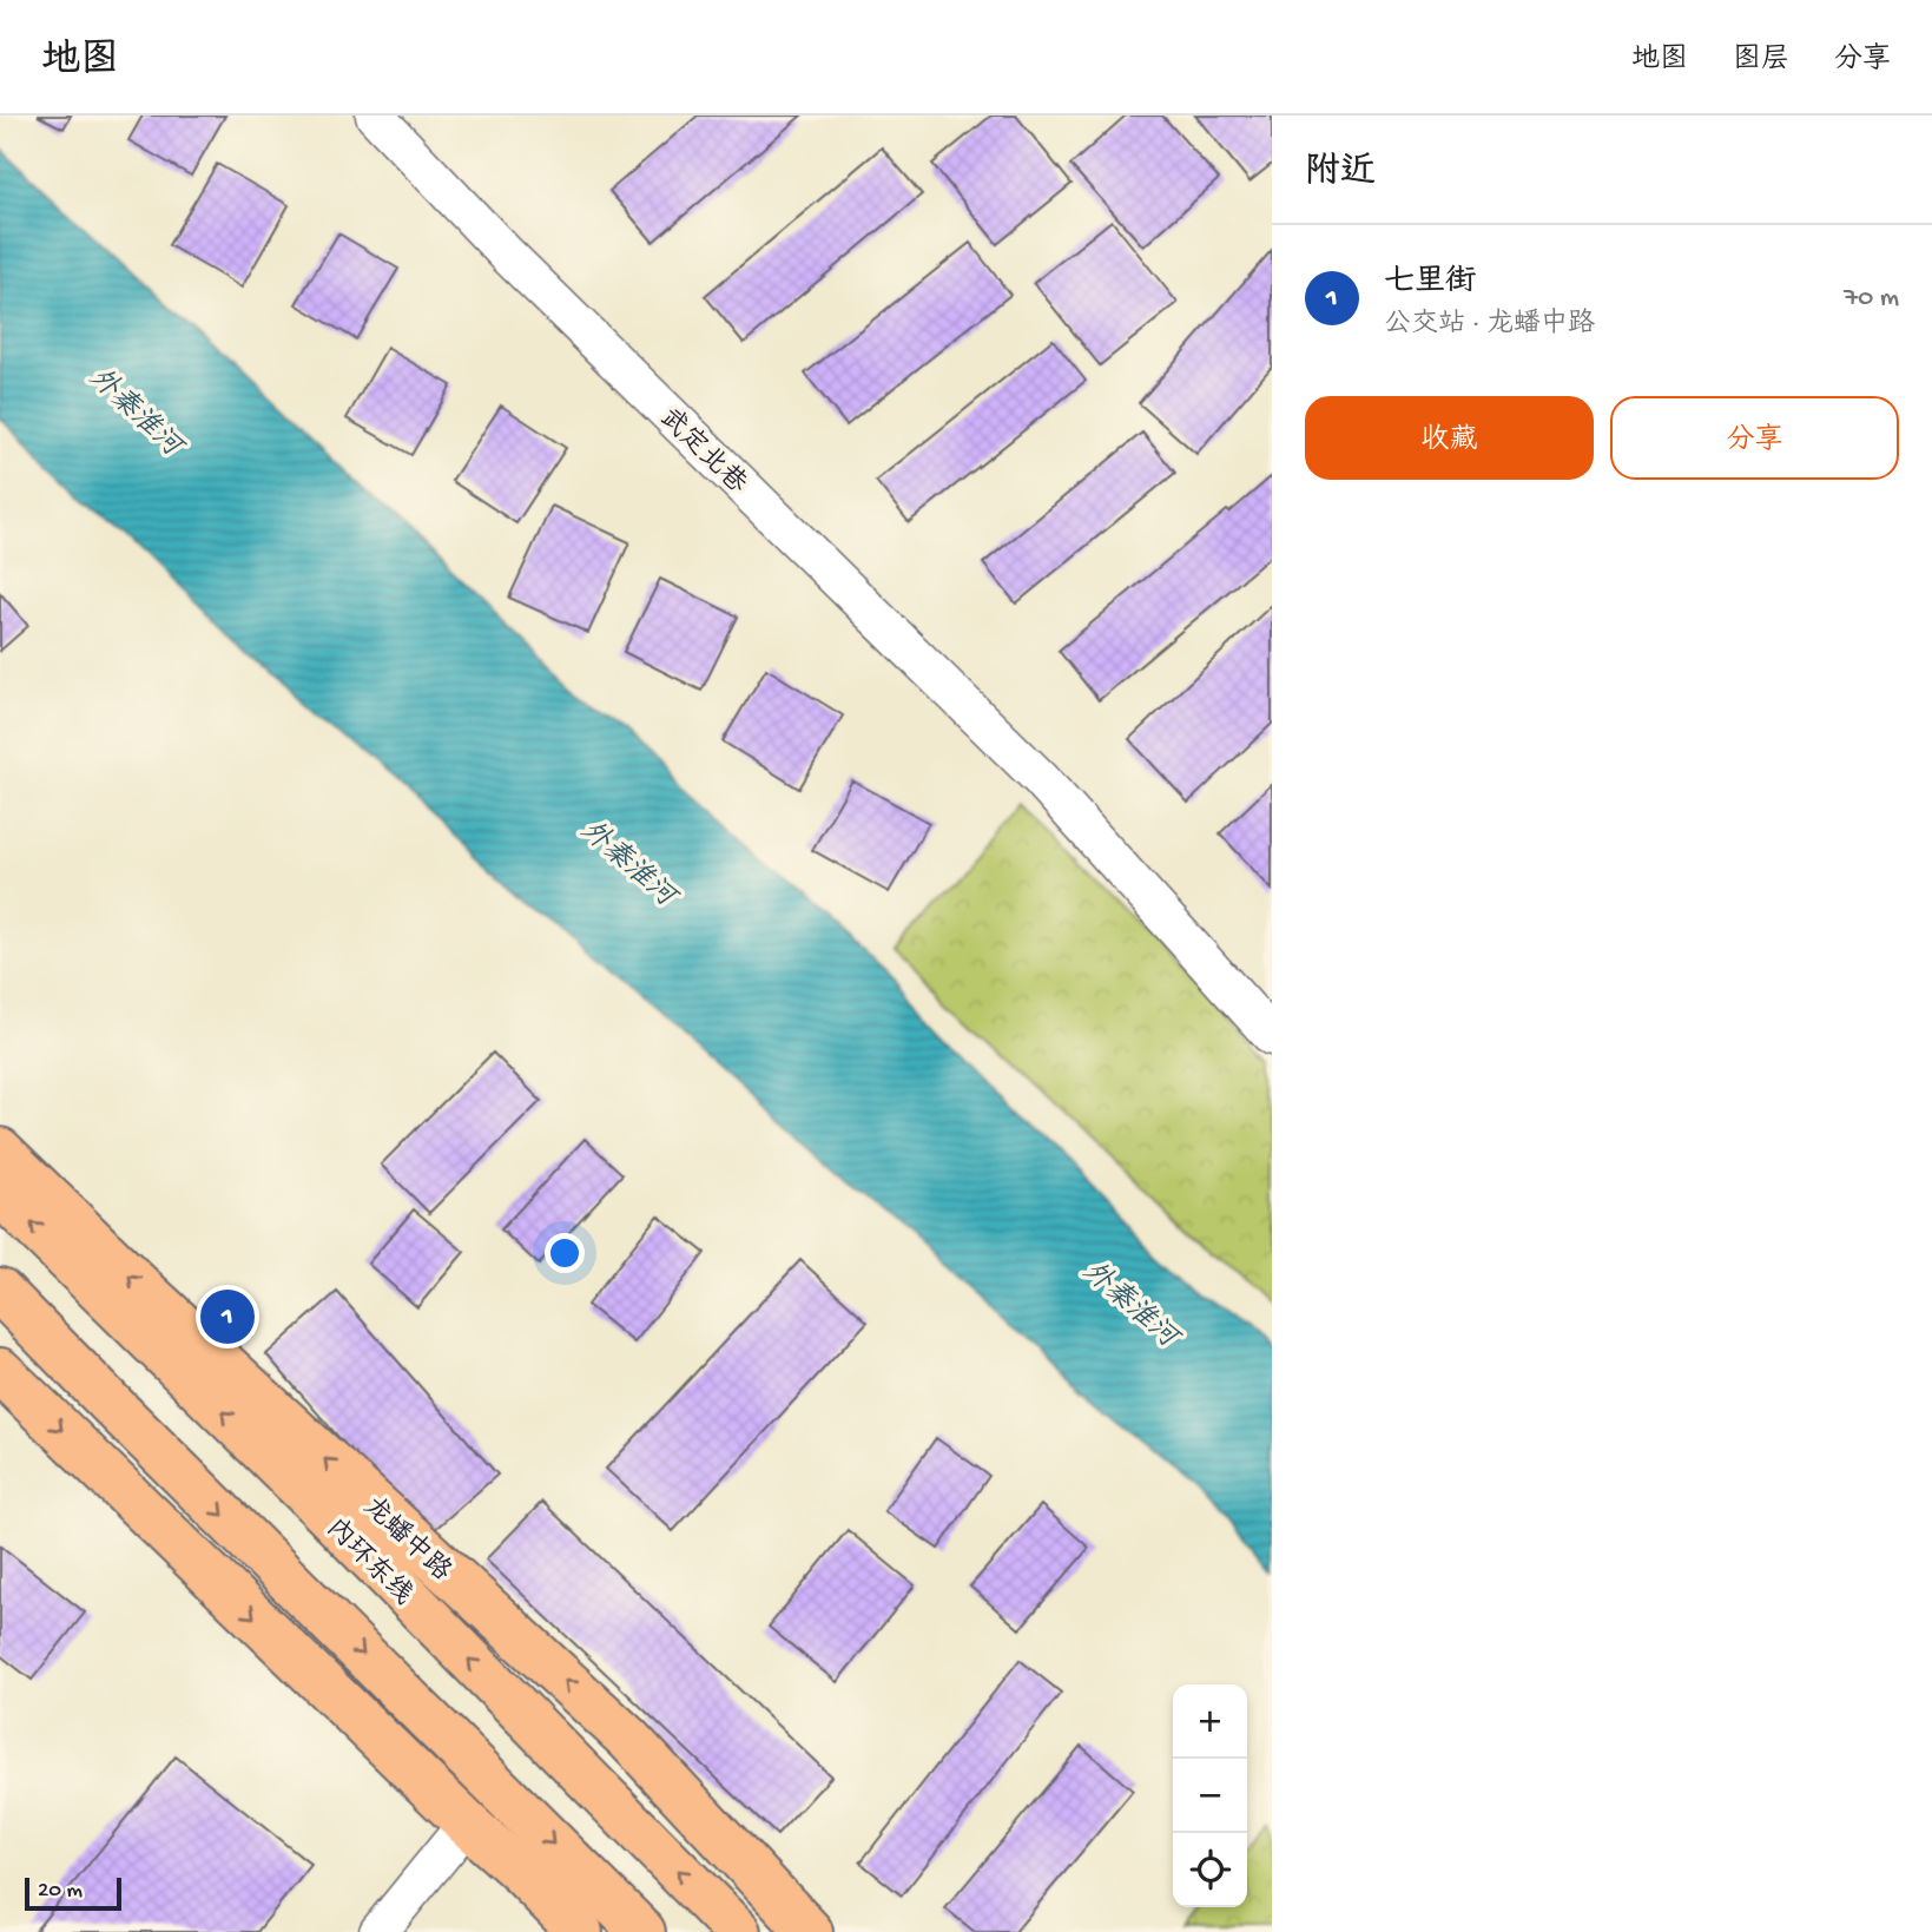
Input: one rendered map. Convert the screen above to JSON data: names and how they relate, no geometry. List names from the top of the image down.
{
  "streets": {
    "main road": ["龙蟠中路", "内环东线"],
    "street": ["武定北巷"]
  },
  "water": ["外秦淮河"],
  "scale_bar": "20 m",
  "page": {
    "header": "地图",
    "nav": ["地图", "图层", "分享"],
    "heading": "附近",
    "list": [
      {
        "mark": "1",
        "name": "七里街",
        "note": "公交站 · 龙蟠中路",
        "value": "70 m"
      }
    ],
    "buttons": ["收藏", "分享"],
    "pins": "1",
    "map_buttons": ["+", "−"],
    "scale": "20 m"
  }
}
